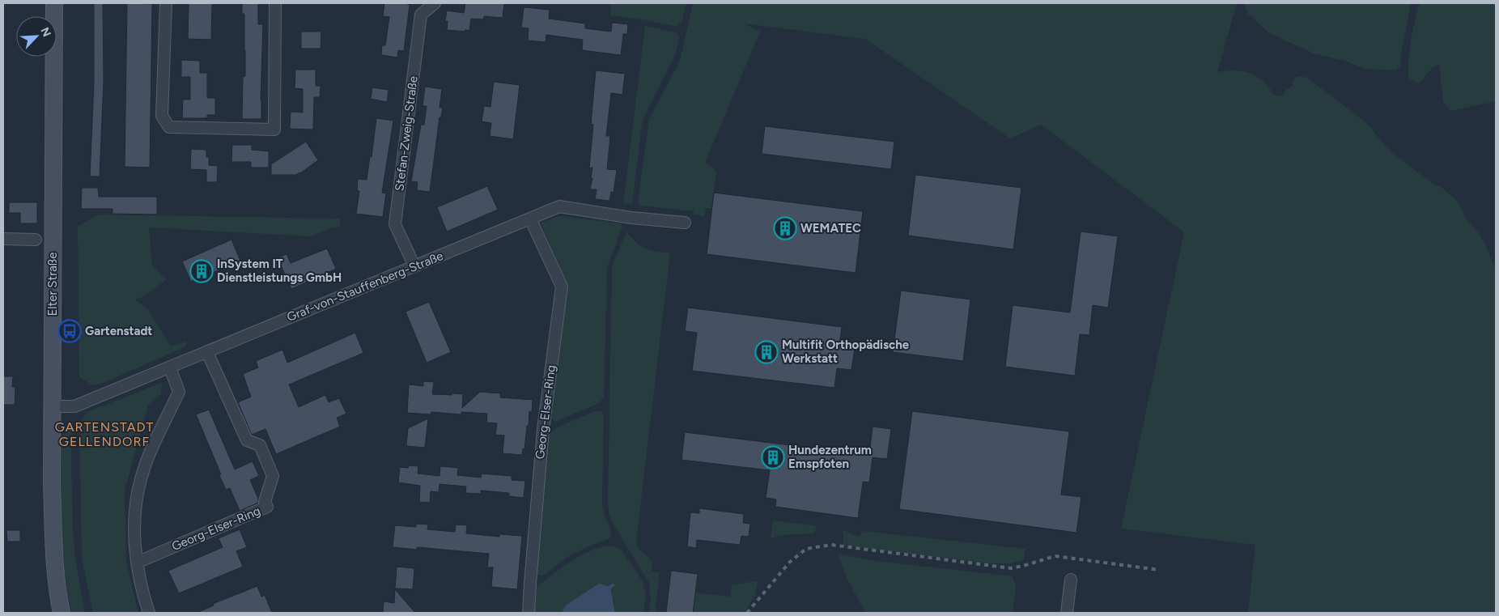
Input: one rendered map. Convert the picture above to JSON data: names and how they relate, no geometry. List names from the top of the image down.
{
  "streets": {
    "main road": ["Elter Straße"],
    "street": ["Stefan-Zweig-Straße", "Graf-von-Stauffenberg-Straße", "Georg-Elser-Ring"]
  },
  "crossings": [
    ["Stefan-Zweig-Straße", "Graf-von-Stauffenberg-Straße"],
    ["Elter Straße", "Graf-von-Stauffenberg-Straße"],
    ["Graf-von-Stauffenberg-Straße", "Georg-Elser-Ring"]
  ],
  "districts": ["GARTENSTADT GELLENDORF"],
  "places": {
    "building": [
      "WEMATEC",
      "InSystem IT Dienstleistungs GmbH",
      "Multifit Orthopädische Werkstatt",
      "Hundezentrum Emspfoten"
    ],
    "bus stop": ["Gartenstadt"]
  },
  "north": "top right"
}
